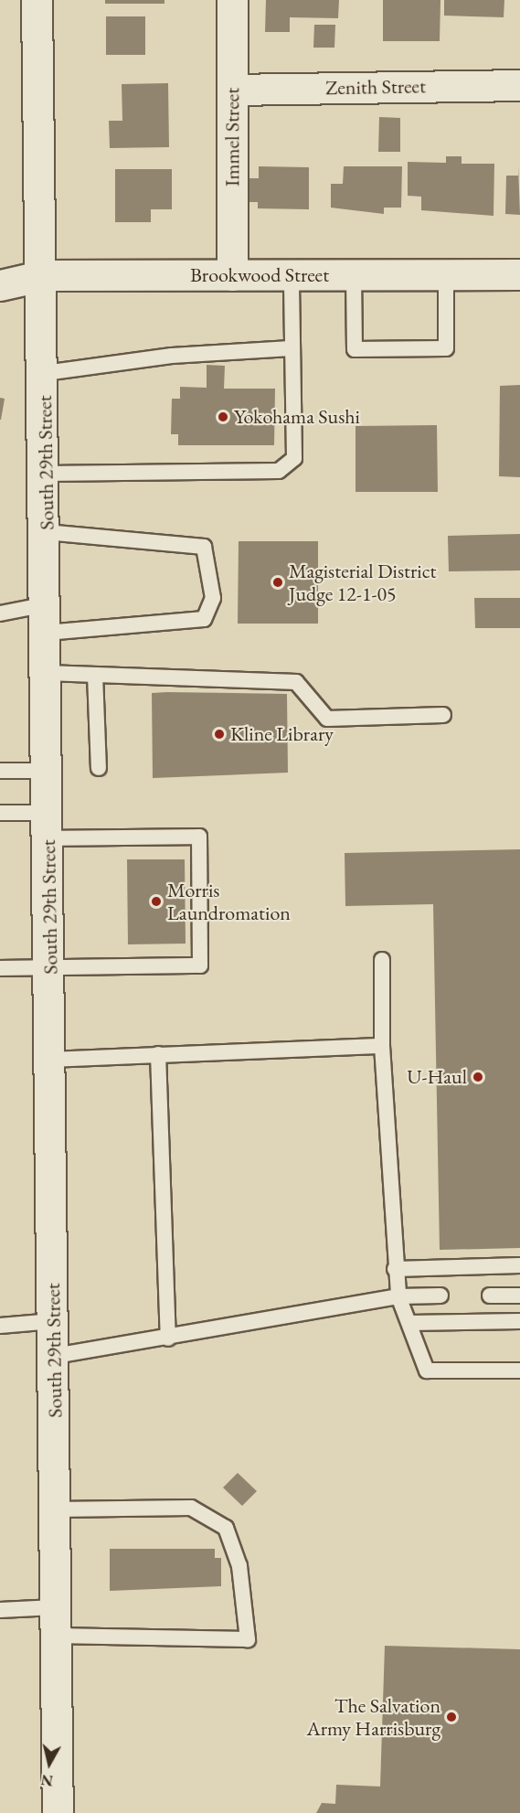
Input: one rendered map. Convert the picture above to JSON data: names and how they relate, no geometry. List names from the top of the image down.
{
  "streets": {
    "street": [
      "Zenith Street",
      "Immel Street",
      "Brookwood Street",
      "South 29th Street"
    ]
  },
  "crossings": [
    ["Zenith Street", "Immel Street"],
    ["Immel Street", "Brookwood Street"],
    ["Brookwood Street", "South 29th Street"]
  ],
  "places": [
    "Yokohama Sushi",
    "Magisterial District Judge 12-1-05",
    "Kline Library",
    "Morris Laundromation",
    "U-Haul",
    "The Salvation Army Harrisburg"
  ],
  "north": "bottom"
}
